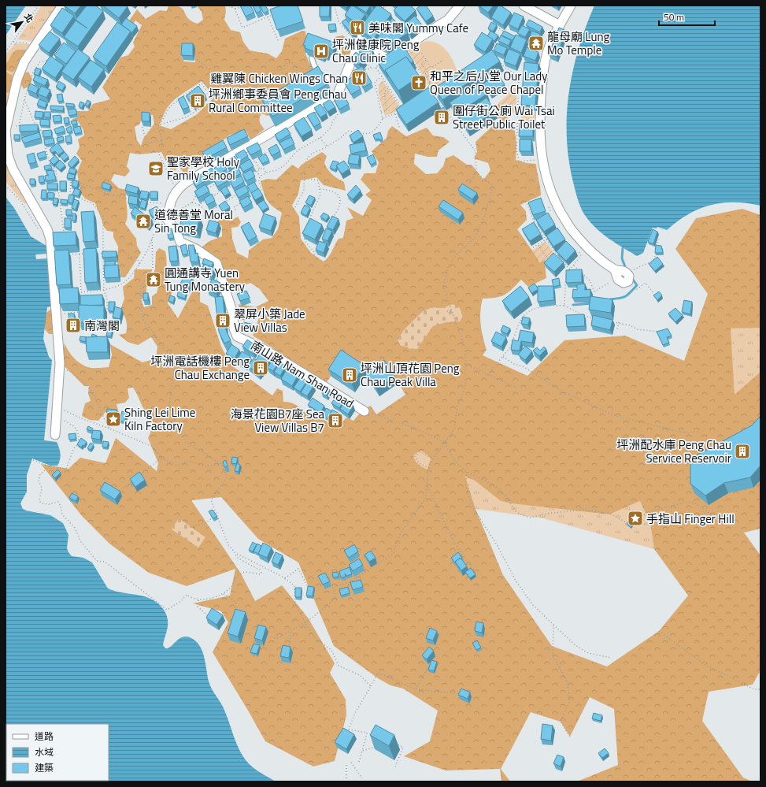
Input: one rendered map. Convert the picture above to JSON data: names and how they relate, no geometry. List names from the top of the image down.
{
  "streets": {
    "street": ["南山路 Nam Shan Road"]
  },
  "places": {
    "restaurant": ["美味閣 Yummy Cafe", "雞翼陳 Chicken Wings Chan"],
    "temple": ["龍母廟 Lung Mo Temple", "道德善堂 Moral Sin Tong", "圓通講寺 Yuen Tung Monastery"],
    "hospital": ["坪洲健康院 Peng Chau Clinic"],
    "church": ["和平之后小堂 Our Lady Queen of Peace Chapel"],
    "building": [
      "坪洲鄉事委員會 Peng Chau Rural Committee",
      "圍仔街公廁 Wai Tsai Street Public Toilet",
      "翠屏小築 Jade View Villas",
      "南灣閣",
      "坪洲電話機樓 Peng Chau Exchange",
      "坪洲山頂花園 Peng Chau Peak Villa",
      "海景花園B7座 Sea View Villas B7",
      "坪洲配水庫 Peng Chau Service Reservoir"
    ],
    "school or university": ["聖家學校 Holy Family School"],
    "place": ["Shing Lei Lime Kiln Factory", "手指山 Finger Hill"]
  },
  "legend": ["道路", "水域", "建築"],
  "scale_bar": "50 m",
  "north": "top right"
}
